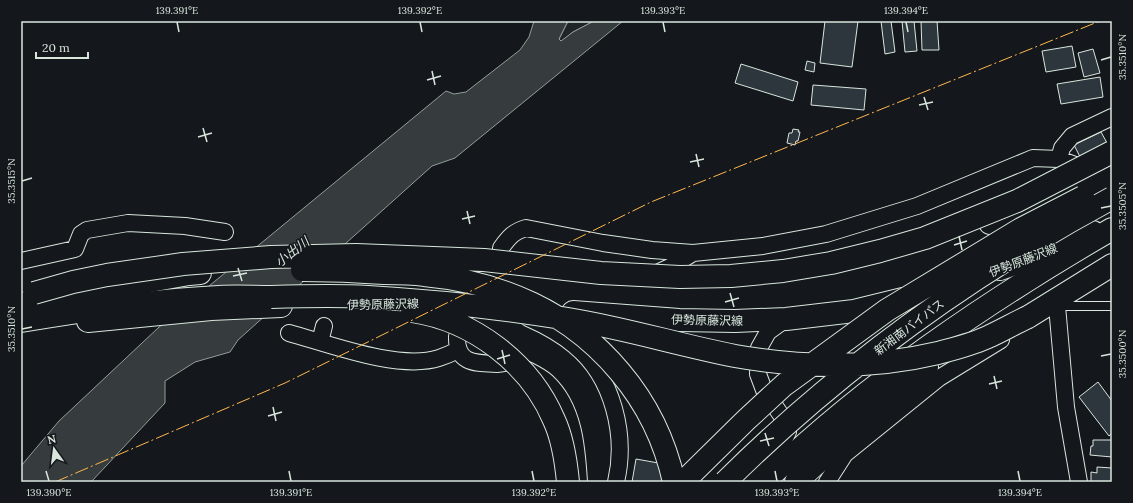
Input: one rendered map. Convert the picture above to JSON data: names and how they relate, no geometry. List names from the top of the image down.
{
  "streets": {
    "main road": ["伊勢原藤沢線", "新湘南バイパス"]
  },
  "water": ["小出川"],
  "scale_bar": "20 m",
  "north": "top",
  "coordinates": [
    "139.391°E",
    "139.392°E",
    "139.393°E",
    "139.394°E",
    "35.3510°N",
    "35.3515°N",
    "35.3505°N",
    "35.3500°N",
    "139.390°E"
  ]
}
